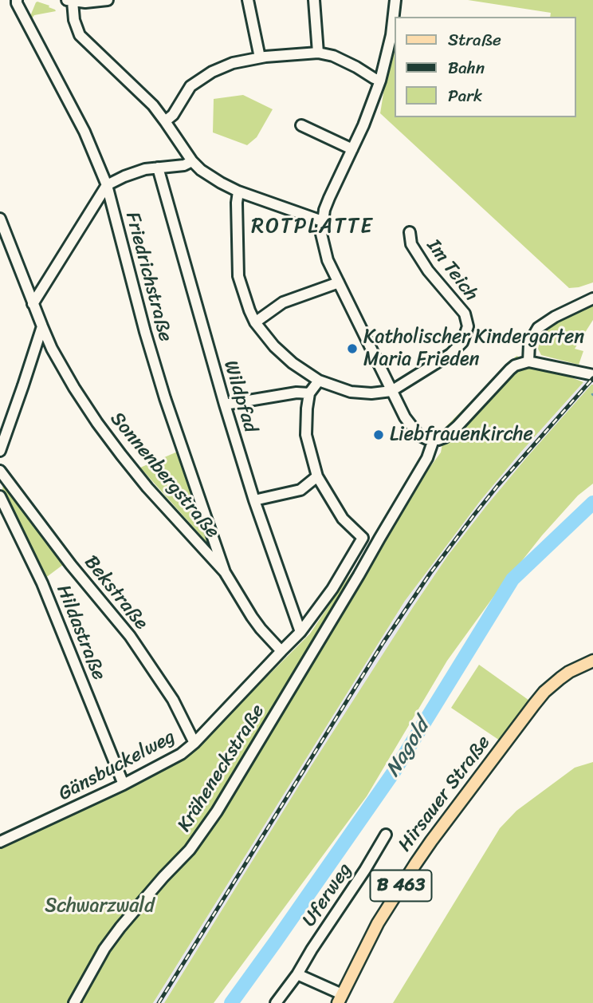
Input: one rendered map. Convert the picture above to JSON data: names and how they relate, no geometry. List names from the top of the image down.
{
  "streets": {
    "main road": ["Hirsauer Straße", "B 463"],
    "street": [
      "Im Teich",
      "Friedrichstraße",
      "Wildpfad",
      "Sonnenbergstraße",
      "Bekstraße",
      "Hildastraße",
      "Gänsbuckelweg",
      "Kräheneckstraße",
      "Uferweg"
    ]
  },
  "crossings": [
    ["Friedrichstraße", "Sonnenbergstraße"],
    ["Wildpfad", "Gänsbuckelweg"],
    ["Sonnenbergstraße", "Gänsbuckelweg"],
    ["Bekstraße", "Gänsbuckelweg"],
    ["Hildastraße", "Gänsbuckelweg"]
  ],
  "districts": ["ROTPLATTE"],
  "water": ["Nagold"],
  "parks": ["Schwarzwald"],
  "places": ["Katholischer Kindergarten Maria Frieden", "Liebfrauenkirche"],
  "legend": ["Straße", "Bahn", "Park"]
}
